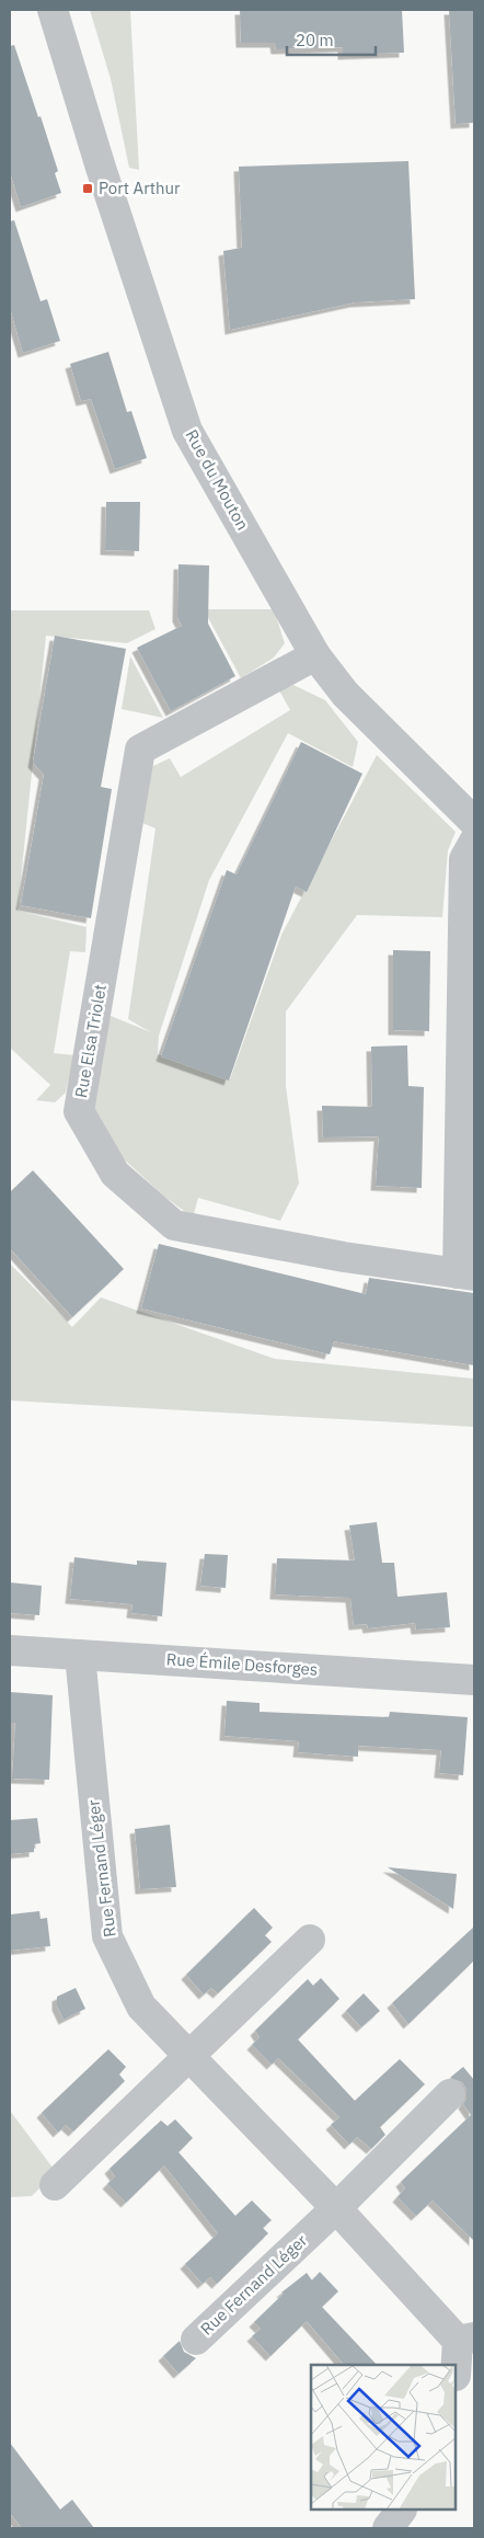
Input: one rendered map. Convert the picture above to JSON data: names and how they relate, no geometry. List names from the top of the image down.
{
  "streets": {
    "street": [
      "Rue du Mouton",
      "Rue Elsa Triolet",
      "Rue Émile Desforges",
      "Rue Fernand Léger"
    ]
  },
  "crossings": [
    ["Rue du Mouton", "Rue Elsa Triolet"],
    ["Rue Émile Desforges", "Rue Fernand Léger"]
  ],
  "places": {
    "transit": ["Port Arthur"]
  },
  "scale_bar": "20 m"
}
